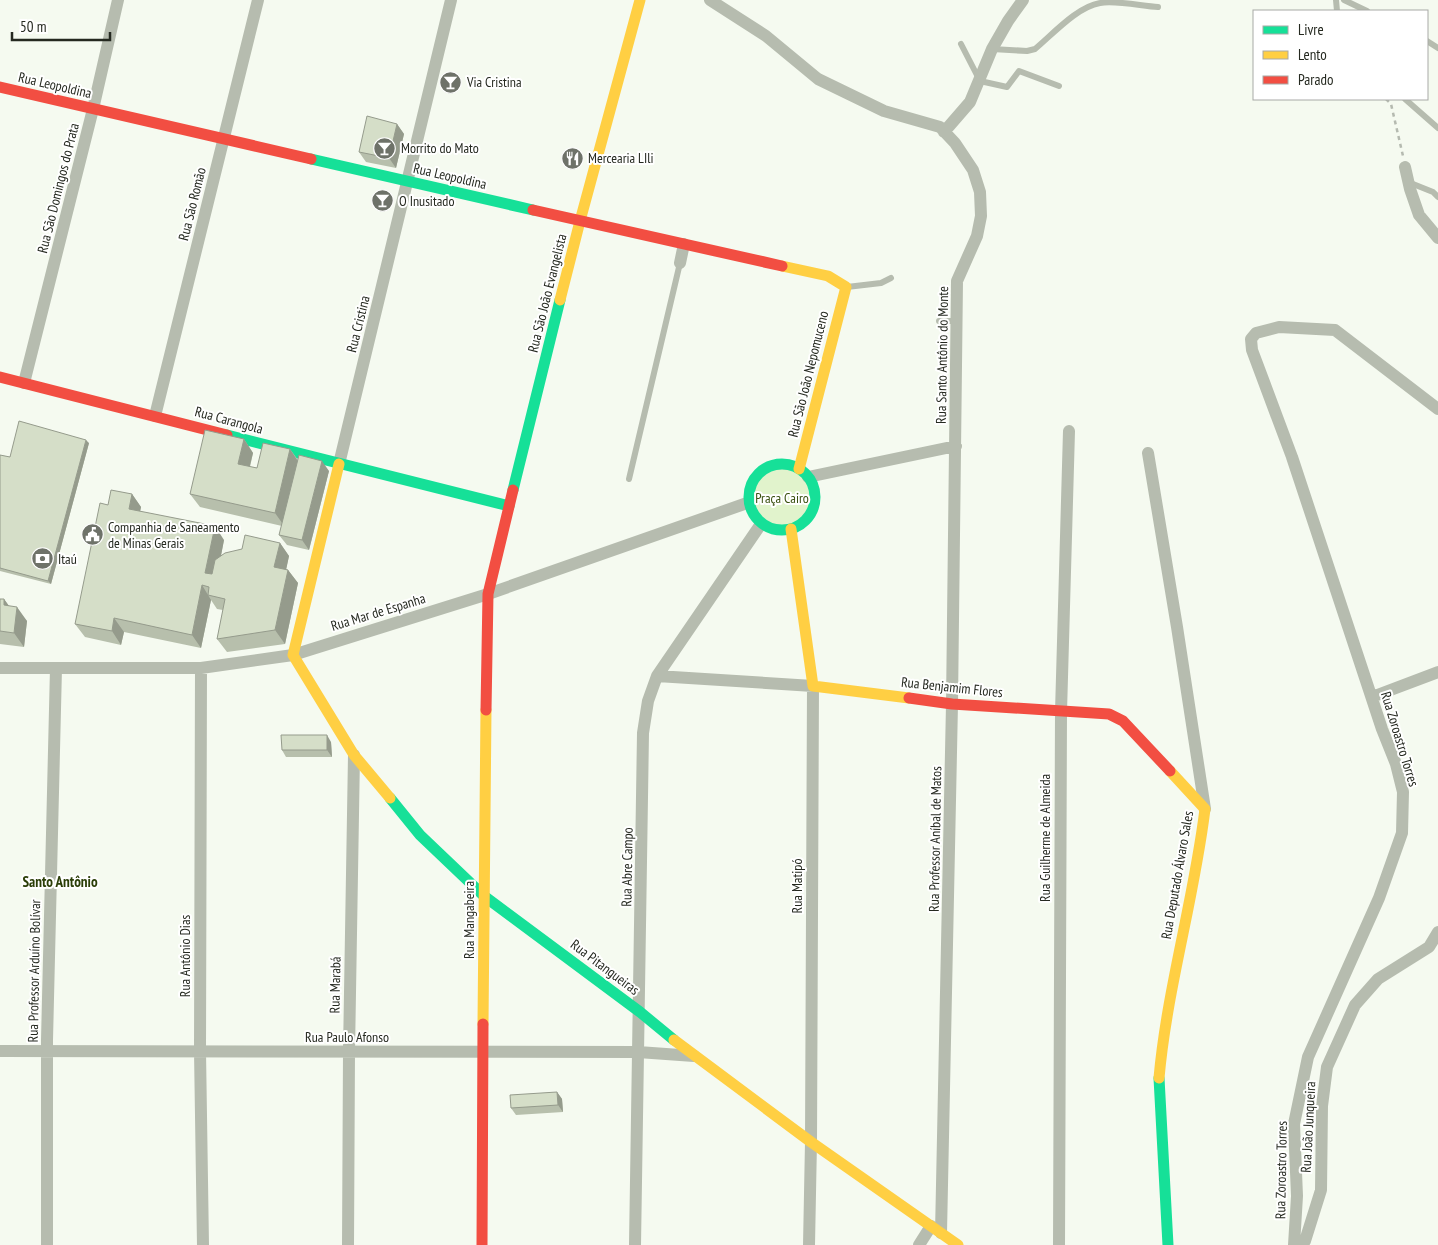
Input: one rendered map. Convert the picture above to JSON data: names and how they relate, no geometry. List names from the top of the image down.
{
  "streets": {
    "street": [
      "Rua Leopoldina",
      "Rua São Domingos do Prata",
      "Rua São Romão",
      "Rua São João Evangelista",
      "Rua Cristina",
      "Rua Santo Antônio do Monte",
      "Rua São João Nepomuceno",
      "Rua Carangola",
      "Rua Mar de Espanha",
      "Rua Benjamim Flores",
      "Rua Zoroastro Torres",
      "Rua Guilherme de Almeida",
      "Rua Professor Aníbal de Matos",
      "Rua Abre Campo",
      "Rua Deputado Álvaro Sales",
      "Rua Matipó",
      "Rua Mangabeira",
      "Rua Antônio Dias",
      "Rua Pitangueiras",
      "Rua Professor Arduíno Bolívar",
      "Rua Marabá",
      "Rua Paulo Afonso",
      "Rua João Junqueira"
    ]
  },
  "crossings": [
    ["Rua Leopoldina", "Rua São Domingos do Prata"],
    ["Rua Leopoldina", "Rua São Romão"],
    ["Rua Leopoldina", "Rua São João Evangelista"],
    ["Rua Leopoldina", "Rua Cristina"],
    ["Rua Leopoldina", "Rua São João Nepomuceno"],
    ["Rua São Domingos do Prata", "Rua Carangola"],
    ["Rua São Romão", "Rua Carangola"],
    ["Rua São João Evangelista", "Rua Carangola"],
    ["Rua São João Evangelista", "Rua Mar de Espanha"],
    ["Rua São João Evangelista", "Rua Mangabeira"],
    ["Rua Cristina", "Rua Carangola"],
    ["Rua Cristina", "Rua Mar de Espanha"],
    ["Rua Cristina", "Rua Pitangueiras"],
    ["Rua Santo Antônio do Monte", "Rua Professor Aníbal de Matos"],
    ["Rua São João Nepomuceno", "Rua Mar de Espanha"],
    ["Rua São João Nepomuceno", "Rua Abre Campo"],
    ["Rua São João Nepomuceno", "Rua Matipó"],
    ["Rua Mar de Espanha", "Rua Abre Campo"],
    ["Rua Mar de Espanha", "Rua Matipó"],
    ["Rua Mar de Espanha", "Rua Mangabeira"],
    ["Rua Mar de Espanha", "Rua Antônio Dias"],
    ["Rua Mar de Espanha", "Rua Pitangueiras"],
    ["Rua Mar de Espanha", "Rua Professor Arduíno Bolívar"],
    ["Rua Benjamim Flores", "Rua Guilherme de Almeida"],
    ["Rua Benjamim Flores", "Rua Professor Aníbal de Matos"],
    ["Rua Benjamim Flores", "Rua Abre Campo"],
    ["Rua Benjamim Flores", "Rua Deputado Álvaro Sales"],
    ["Rua Benjamim Flores", "Rua Matipó"],
    ["Rua Professor Aníbal de Matos", "Rua Pitangueiras"],
    ["Rua Abre Campo", "Rua Matipó"],
    ["Rua Abre Campo", "Rua Pitangueiras"],
    ["Rua Abre Campo", "Rua Paulo Afonso"],
    ["Rua Matipó", "Rua Pitangueiras"],
    ["Rua Mangabeira", "Rua Pitangueiras"],
    ["Rua Mangabeira", "Rua Paulo Afonso"],
    ["Rua Antônio Dias", "Rua Paulo Afonso"],
    ["Rua Pitangueiras", "Rua Marabá"],
    ["Rua Pitangueiras", "Rua Paulo Afonso"],
    ["Rua Professor Arduíno Bolívar", "Rua Paulo Afonso"],
    ["Rua Marabá", "Rua Paulo Afonso"]
  ],
  "districts": ["Santo Antônio"],
  "parks": ["Praça Cairo"],
  "places": {
    "bar": ["Via Cristina", "Morrito do Mato", "O Inusitado"],
    "restaurant": ["Mercearia LIli"],
    "public building": ["Companhia de Saneamento de Minas Gerais"],
    "bank": ["Itaú"]
  },
  "legend": ["Livre", "Lento", "Parado"],
  "scale_bar": "50 m"
}
